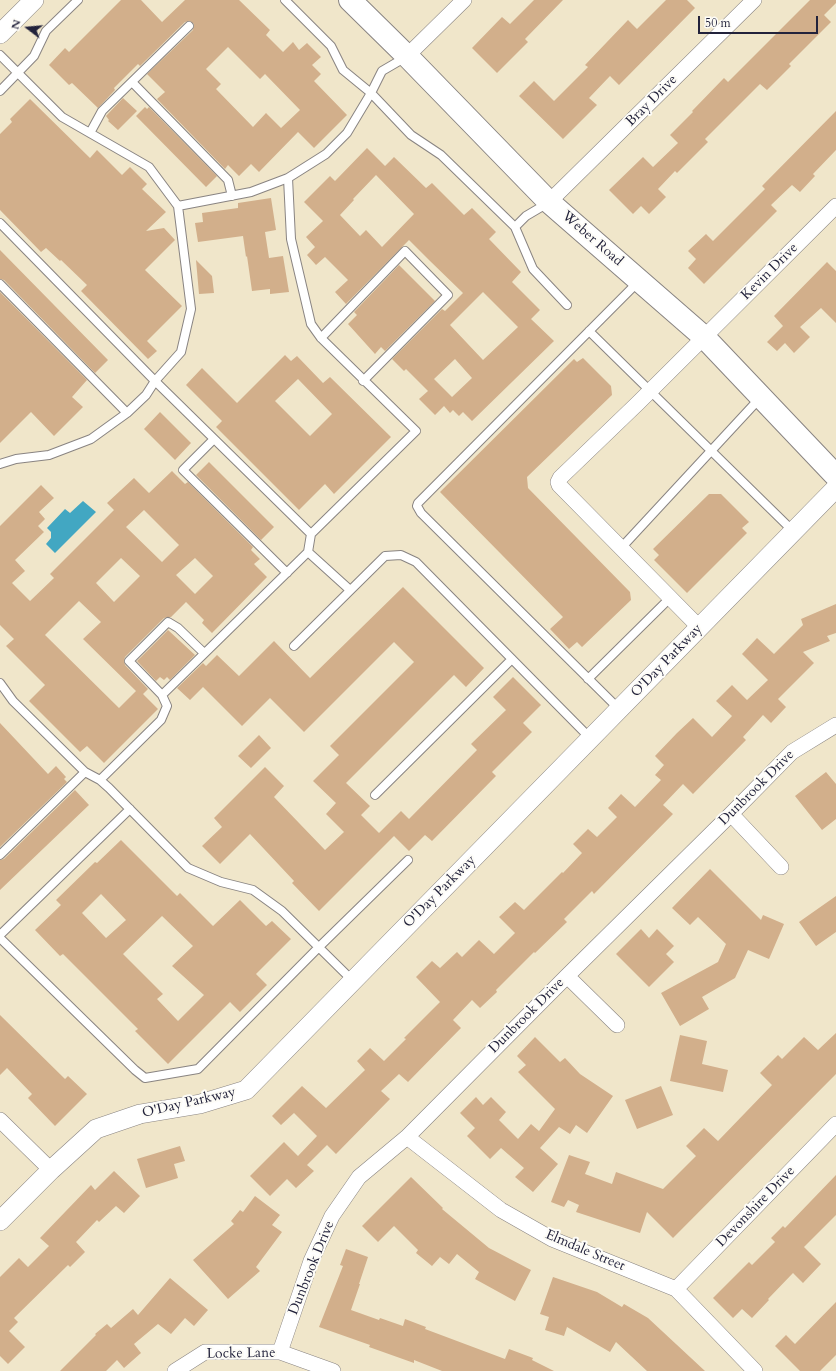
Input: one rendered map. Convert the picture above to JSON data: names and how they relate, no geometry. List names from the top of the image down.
{
  "streets": {
    "main road": ["Weber Road"],
    "street": [
      "Bray Drive",
      "Kevin Drive",
      "O'Day Parkway",
      "Dunbrook Drive",
      "Devonshire Drive",
      "Elmdale Street",
      "Locke Lane"
    ]
  },
  "crossings": [
    ["Bray Drive", "Weber Road"],
    ["Weber Road", "Kevin Drive"],
    ["Dunbrook Drive", "Elmdale Street"],
    ["Dunbrook Drive", "Locke Lane"],
    ["Devonshire Drive", "Elmdale Street"]
  ],
  "scale_bar": "50 m",
  "north": "left"
}
